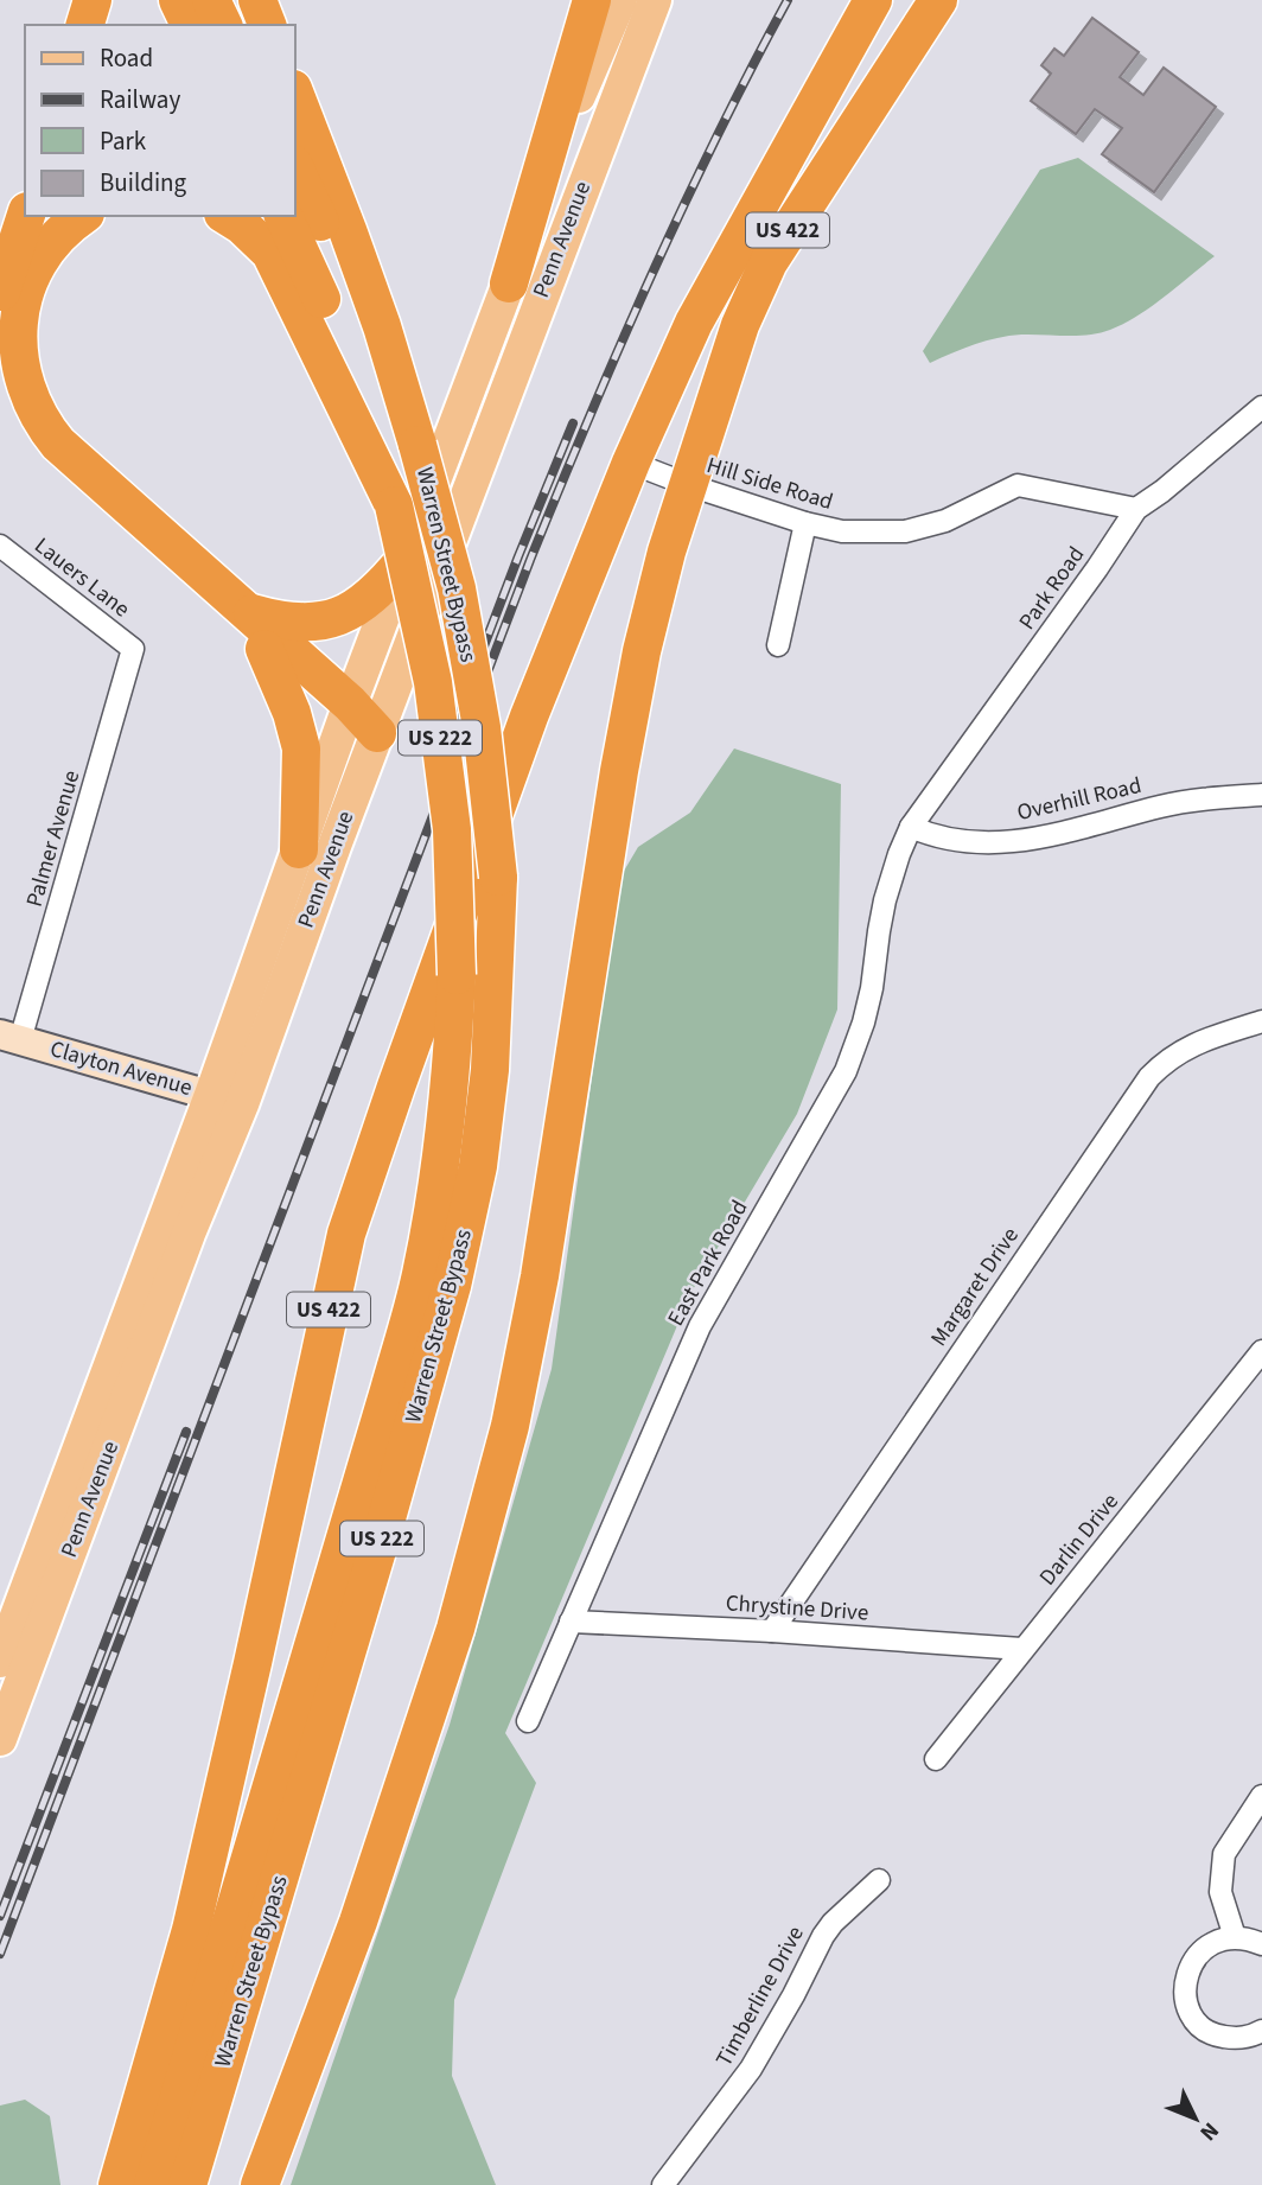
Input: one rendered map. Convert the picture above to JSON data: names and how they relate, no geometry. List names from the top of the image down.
{
  "streets": {
    "highway": ["US 422", "Warren Street Bypass", "US 222"],
    "main road": ["Penn Avenue"],
    "street": [
      "Hill Side Road",
      "Lauers Lane",
      "Park Road",
      "Overhill Road",
      "Palmer Avenue",
      "Clayton Avenue",
      "East Park Road",
      "Margaret Drive",
      "Darlin Drive",
      "Chrystine Drive",
      "Timberline Drive"
    ]
  },
  "crossings": [
    ["US 422", "Hill Side Road"],
    ["Penn Avenue", "Clayton Avenue"],
    ["Hill Side Road", "Park Road"],
    ["Warren Street Bypass", "US 222"],
    ["Lauers Lane", "Palmer Avenue"],
    ["Park Road", "Overhill Road"],
    ["Park Road", "East Park Road"],
    ["Overhill Road", "East Park Road"],
    ["Palmer Avenue", "Clayton Avenue"],
    ["East Park Road", "Chrystine Drive"],
    ["Margaret Drive", "Chrystine Drive"],
    ["Darlin Drive", "Chrystine Drive"]
  ],
  "legend": [
    "Road",
    "Railway",
    "Park",
    "Building"
  ],
  "north": "bottom right"
}
